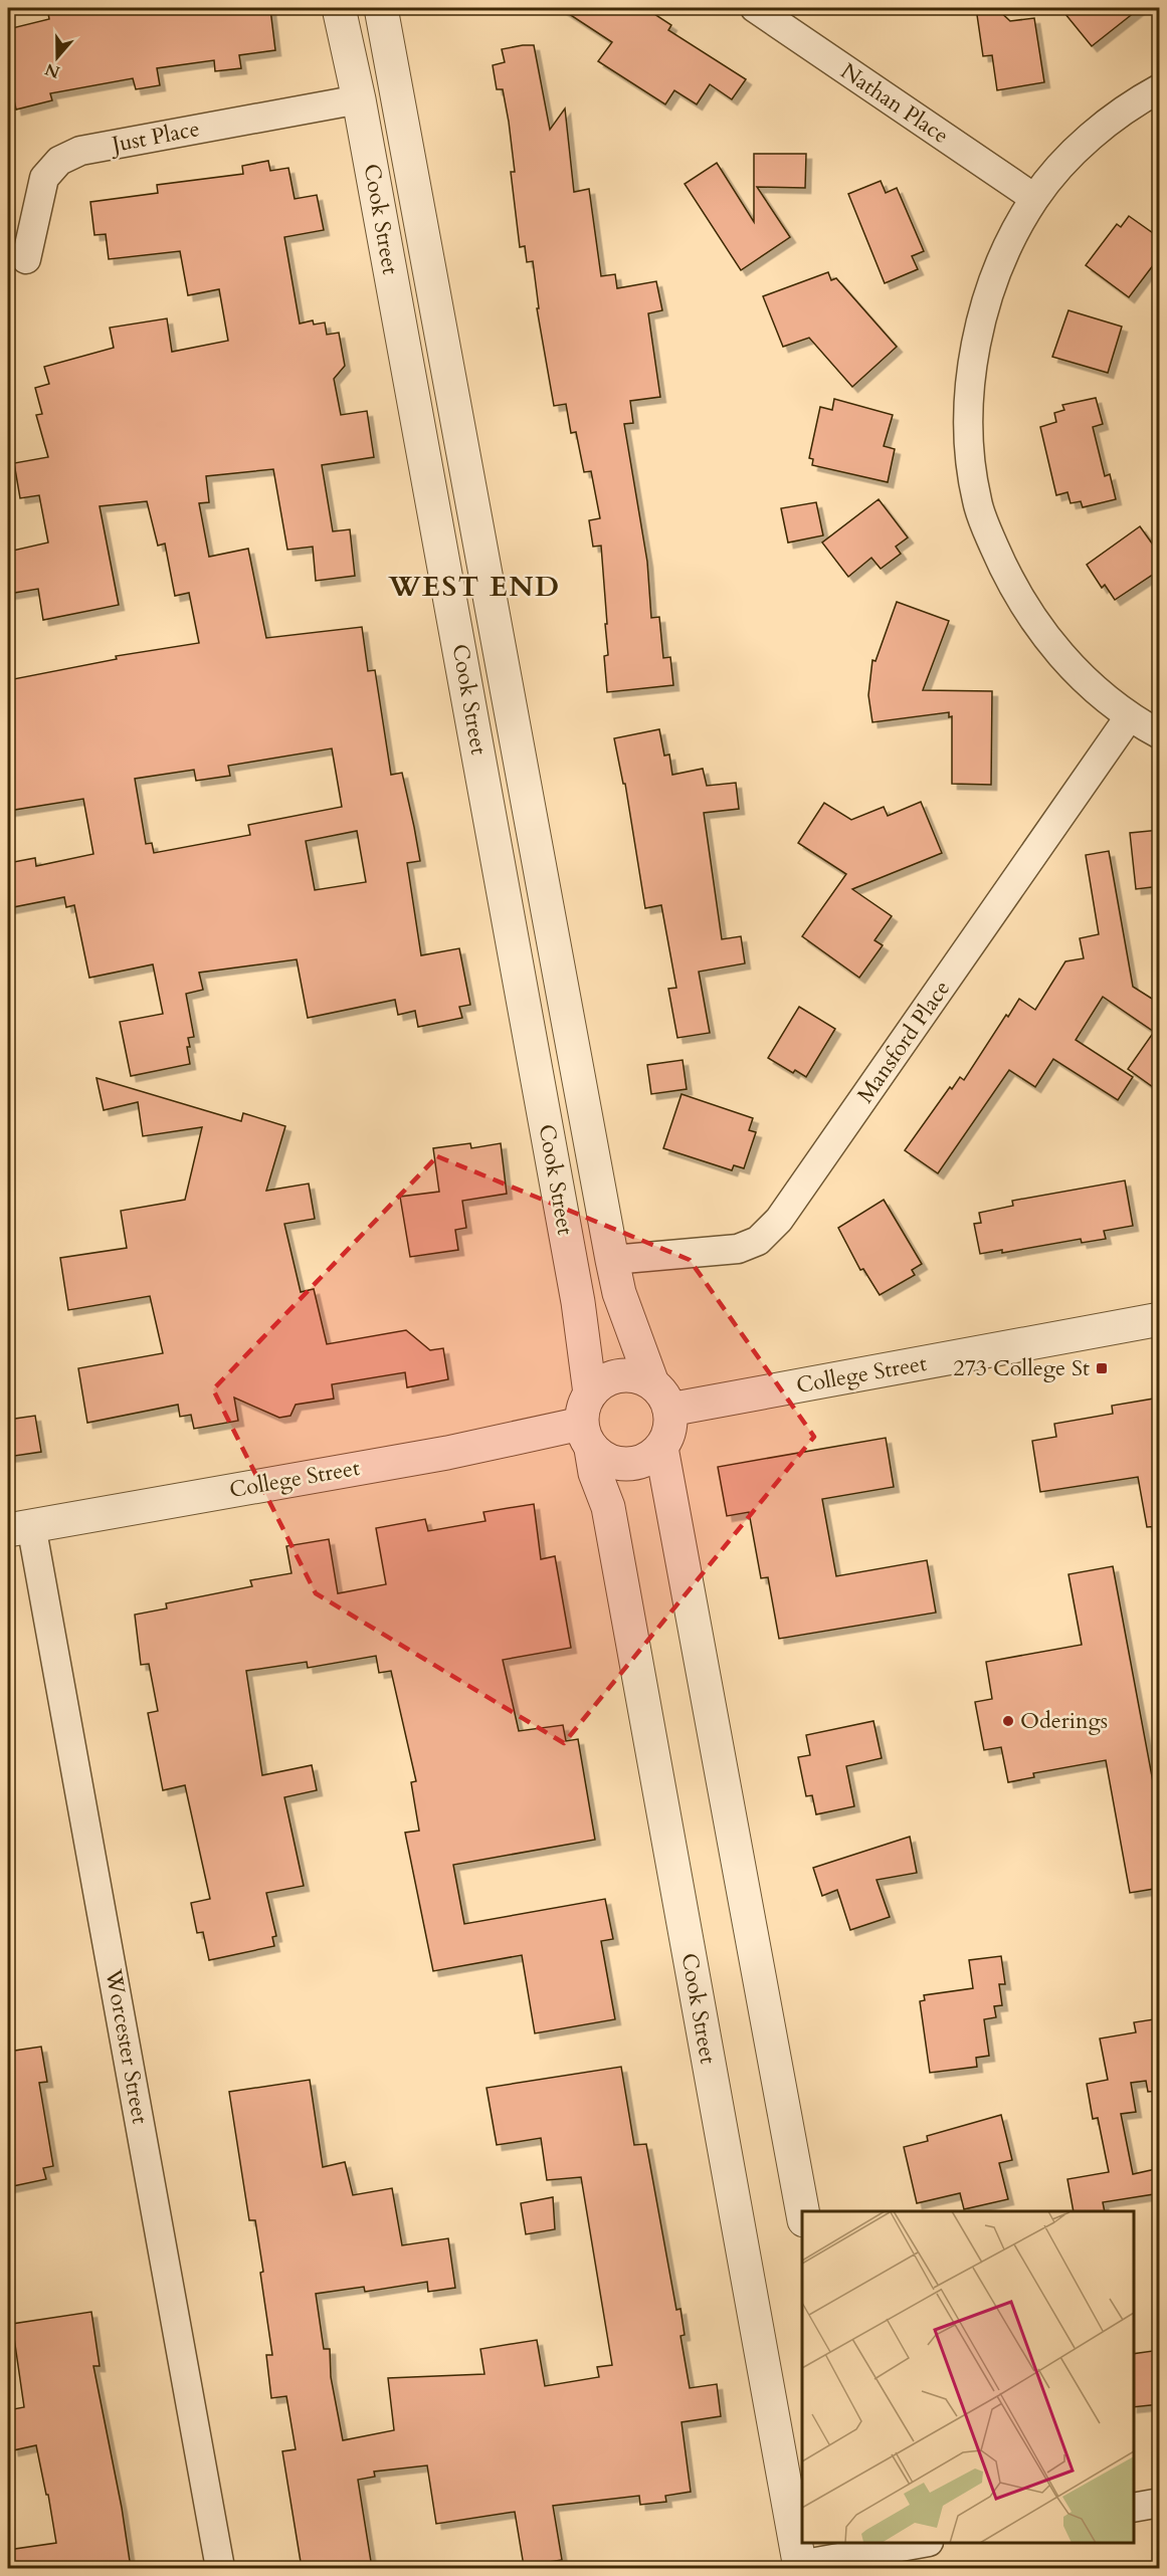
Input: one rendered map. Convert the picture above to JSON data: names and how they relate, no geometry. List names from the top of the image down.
{
  "streets": {
    "street": [
      "Nathan Place",
      "Just Place",
      "Cook Street",
      "Mansford Place",
      "College Street",
      "Worcester Street"
    ]
  },
  "crossings": [
    ["Just Place", "Cook Street"],
    ["Cook Street", "Mansford Place"],
    ["Cook Street", "College Street"],
    ["College Street", "Worcester Street"]
  ],
  "districts": ["WEST END"],
  "places": {
    "transit": ["273 College St"],
    "other": ["Oderings"]
  },
  "north": "bottom"
}
